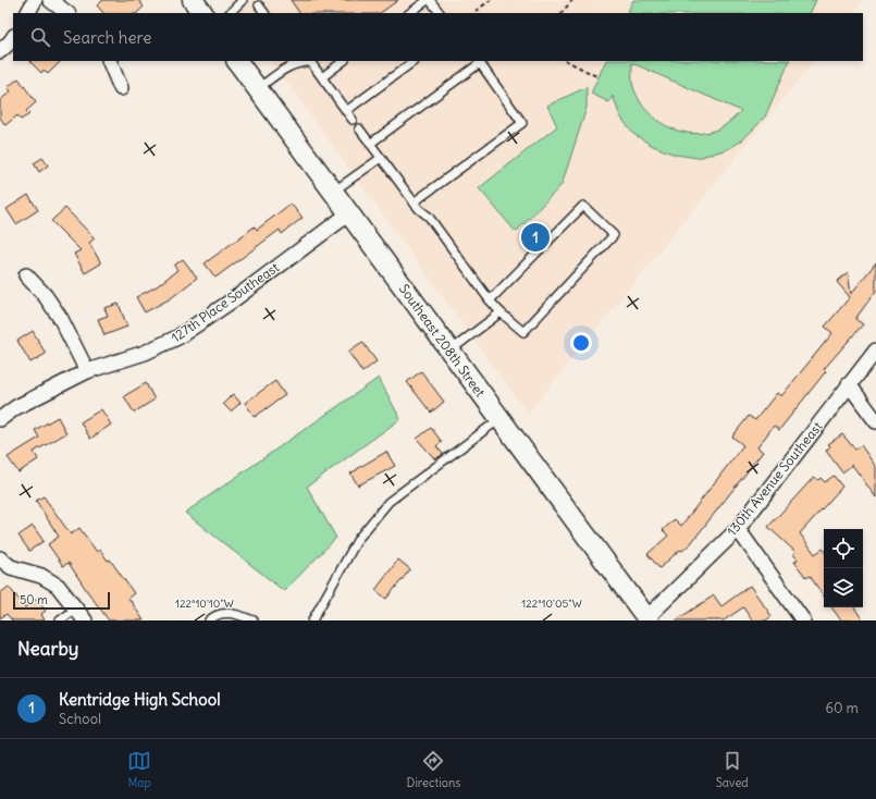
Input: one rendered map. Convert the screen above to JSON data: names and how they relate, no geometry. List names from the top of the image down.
{
  "streets": {
    "main road": ["Southeast 208th Street"],
    "street": ["127th Place Southeast", "130th Avenue Southeast"]
  },
  "crossings": [
    ["127th Place Southeast", "Southeast 208th Street"],
    ["Southeast 208th Street", "130th Avenue Southeast"]
  ],
  "scale_bar": "50 m",
  "page": {
    "search": "Search here",
    "pins": "1",
    "scale": "50 m",
    "heading": "Nearby",
    "list": [
      {
        "mark": "1",
        "name": "Kentridge High School",
        "note": "School",
        "value": "60 m"
      }
    ],
    "nav": ["Map", "Directions", "Saved"]
  },
  "coordinates": ["122°10'10\"W", "122°10'05\"W"]
}
